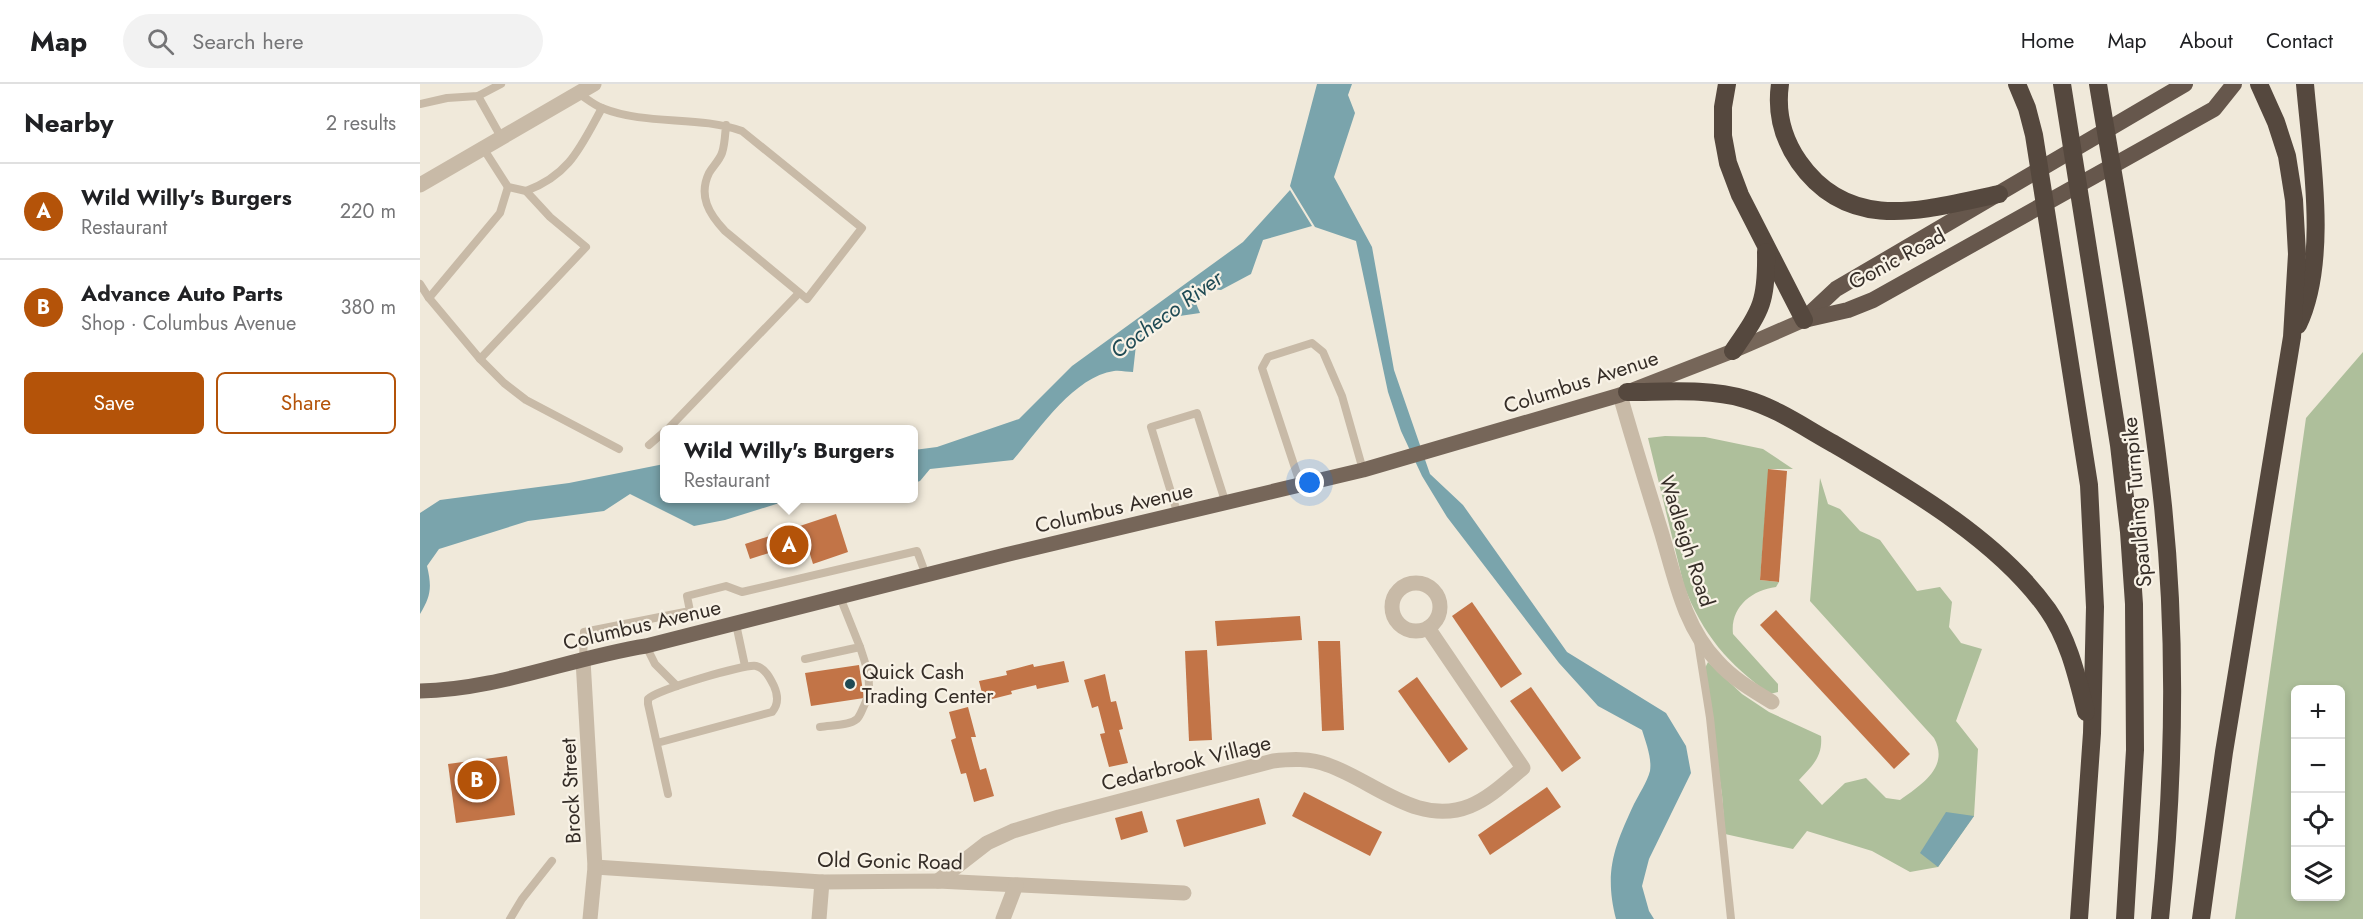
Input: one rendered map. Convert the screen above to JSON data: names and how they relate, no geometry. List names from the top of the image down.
{
  "streets": {
    "highway": ["Gonic Road", "Spaulding Turnpike"],
    "main road": ["Columbus Avenue"],
    "street": [
      "Wadleigh Road",
      "Cedarbrook Village",
      "Brock Street",
      "Old Gonic Road"
    ]
  },
  "crossings": [
    ["Gonic Road", "Columbus Avenue"],
    ["Columbus Avenue", "Wadleigh Road"],
    ["Columbus Avenue", "Brock Street"],
    ["Cedarbrook Village", "Old Gonic Road"],
    ["Brock Street", "Old Gonic Road"]
  ],
  "water": ["Cocheco River"],
  "places": ["Quick Cash Trading Center"],
  "page": {
    "header": "Map",
    "search": "Search here",
    "nav": [
      "Home",
      "Map",
      "About",
      "Contact"
    ],
    "heading": ["Nearby", "2 results"],
    "list": [
      {
        "mark": "A",
        "name": "Wild Willy's Burgers",
        "note": "Restaurant",
        "value": "220 m"
      },
      {
        "mark": "B",
        "name": "Advance Auto Parts",
        "note": "Shop · Columbus Avenue",
        "value": "380 m"
      }
    ],
    "buttons": ["Save", "Share"],
    "popup": ["Wild Willy's Burgers", "Restaurant"],
    "pins": ["A", "B"],
    "map_buttons": ["+", "−"]
  }
}
